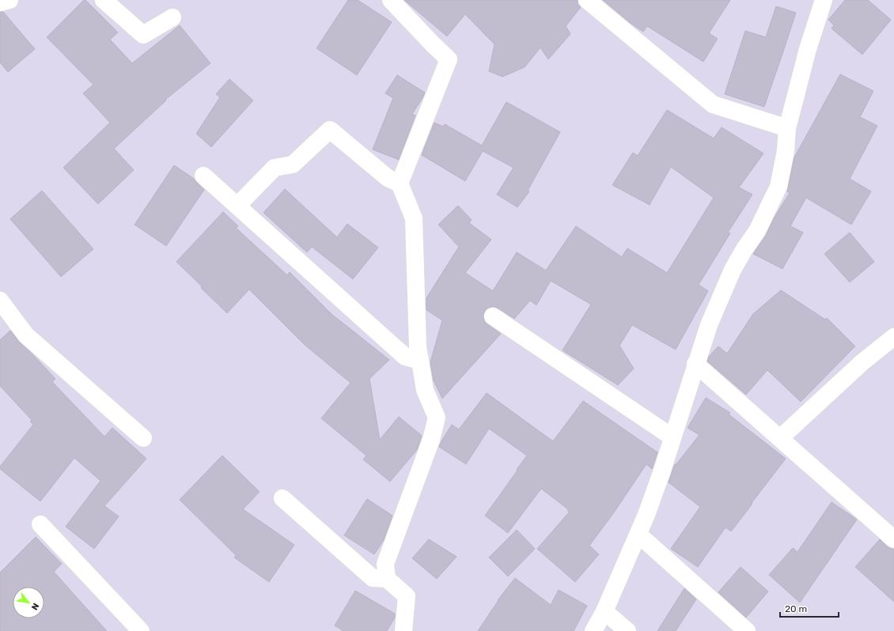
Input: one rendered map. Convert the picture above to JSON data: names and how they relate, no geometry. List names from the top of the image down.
{
  "scale_bar": "20 m",
  "north": "bottom right"
}
